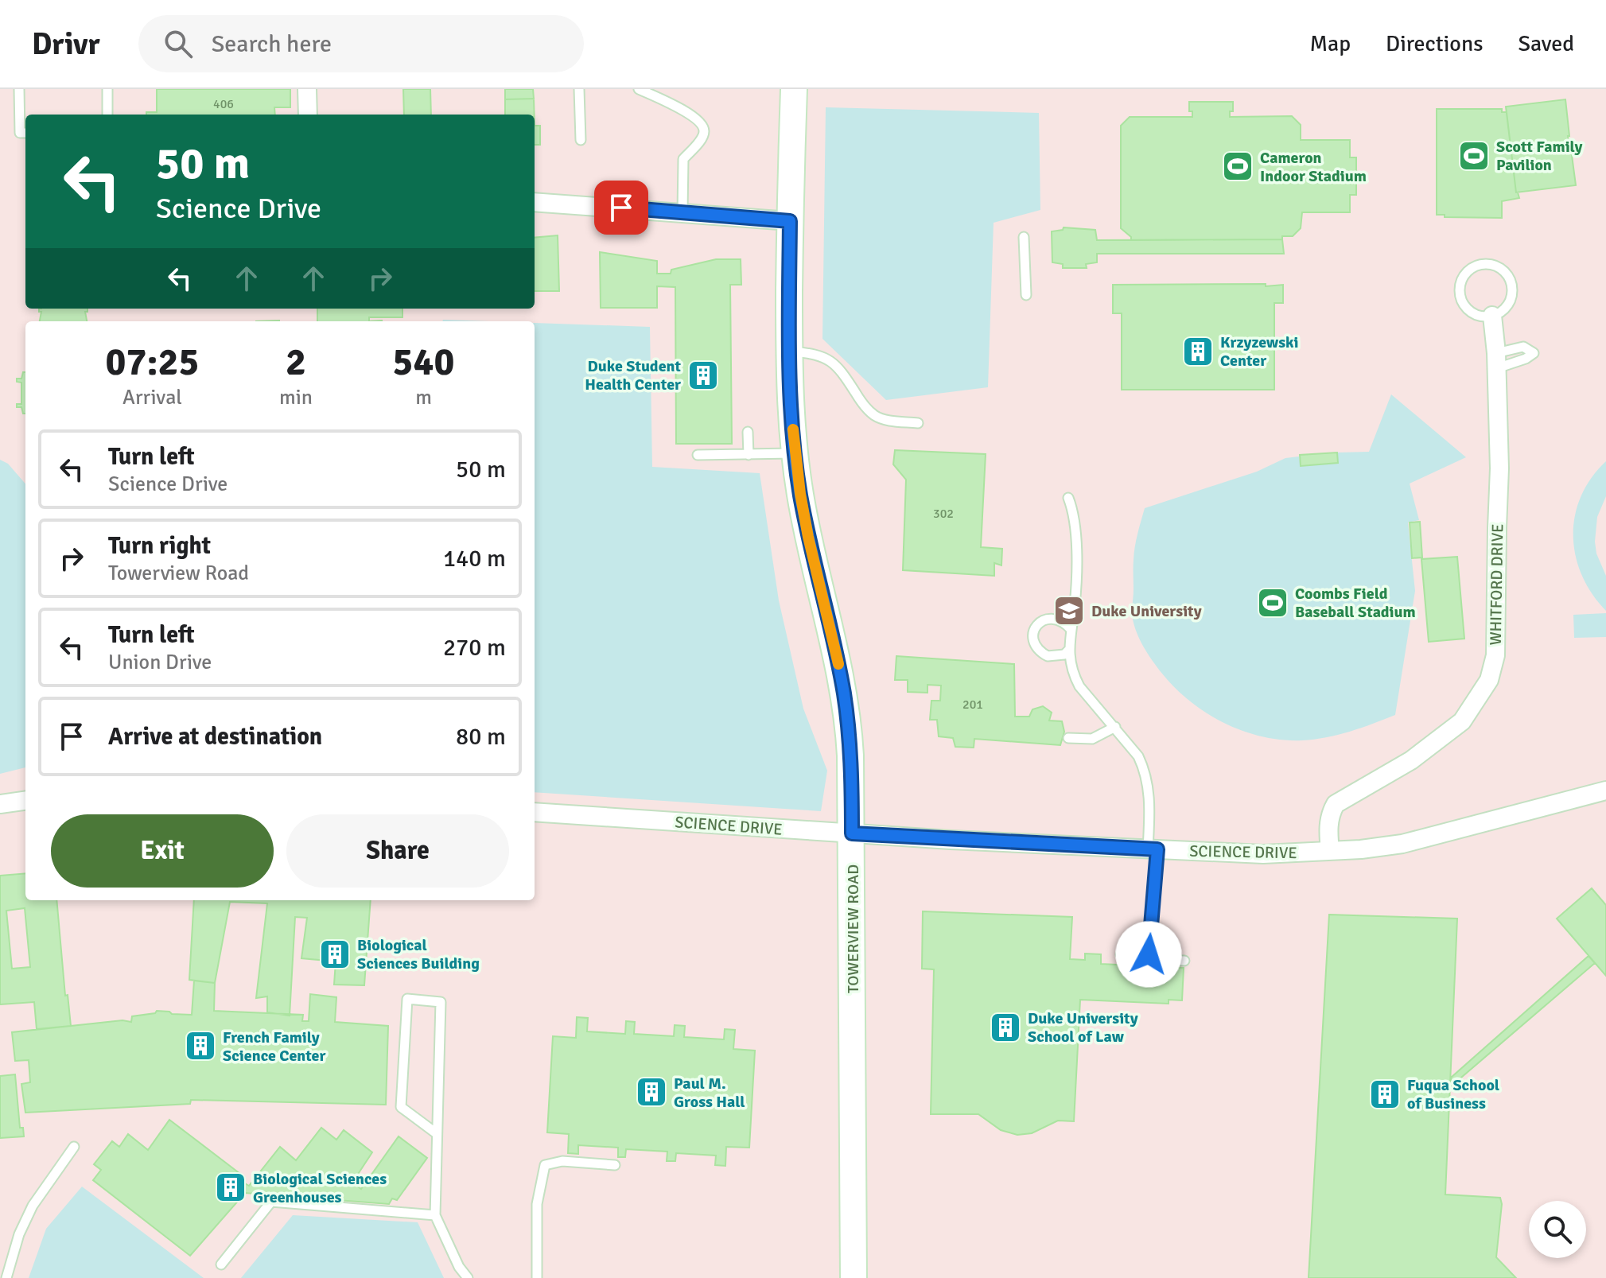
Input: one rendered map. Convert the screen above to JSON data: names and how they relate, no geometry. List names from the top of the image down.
{
  "streets": {
    "street": ["WHITFORD DRIVE", "SCIENCE DRIVE", "TOWERVIEW ROAD"]
  },
  "crossings": [
    ["WHITFORD DRIVE", "SCIENCE DRIVE"],
    ["SCIENCE DRIVE", "TOWERVIEW ROAD"]
  ],
  "places": {
    "sports": ["Scott Family Pavilion", "Cameron Indoor Stadium", "Coombs Field Baseball Stadium"],
    "building": [
      "Krzyzewski Center",
      "Duke Student Health Center",
      "Biological Sciences Building",
      "Duke University School of Law",
      "French Family Science Center",
      "Paul M. Gross Hall",
      "Fuqua School of Business",
      "Biological Sciences Greenhouses"
    ],
    "school or university": ["Duke University"]
  },
  "house_numbers": ["406", "302", "201"],
  "page": {
    "header": "Drivr",
    "search": "Search here",
    "nav": ["Map", "Directions", "Saved"],
    "turn": ["50 m", "Science Drive"],
    "eta": [
      "07:25",
      "Arrival",
      "2",
      "min",
      "540",
      "m"
    ],
    "list": [
      {
        "name": "Turn left",
        "note": "Science Drive",
        "value": "50 m"
      },
      {
        "name": "Turn right",
        "note": "Towerview Road",
        "value": "140 m"
      },
      {
        "name": "Turn left",
        "note": "Union Drive",
        "value": "270 m"
      },
      {
        "name": "Arrive at destination",
        "value": "80 m"
      }
    ],
    "buttons": ["Exit", "Share"]
  }
}
